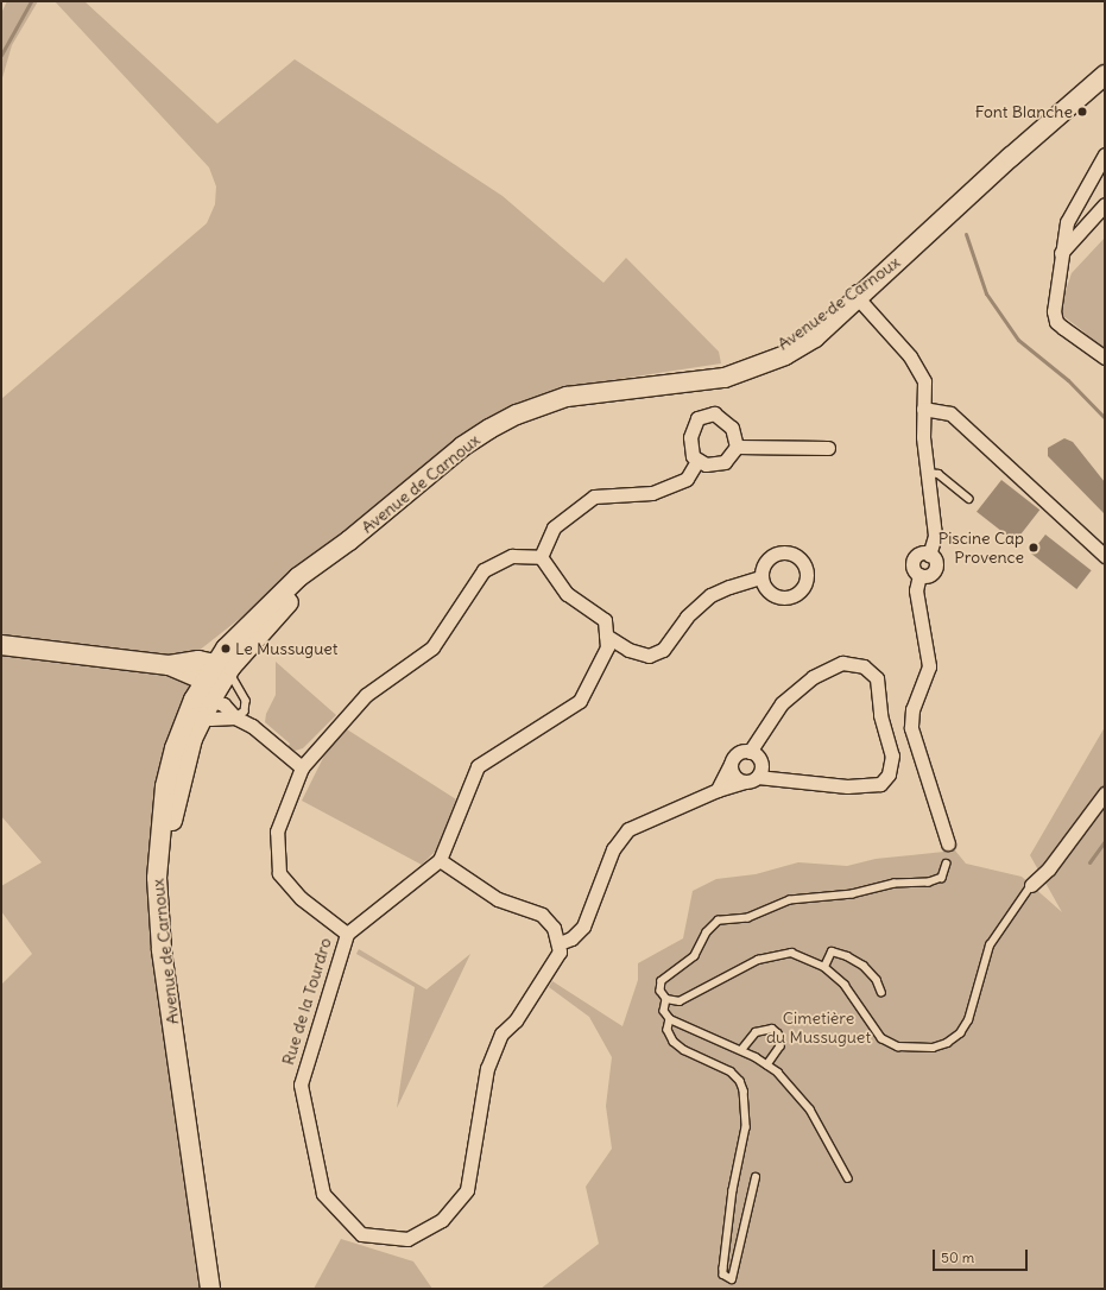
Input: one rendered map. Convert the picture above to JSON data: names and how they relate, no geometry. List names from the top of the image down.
{
  "streets": {
    "main road": ["Avenue de Carnoux"],
    "street": ["Rue de la Tourdro"]
  },
  "parks": ["Cimetière du Mussuguet"],
  "places": ["Font Blanche", "Piscine Cap Provence", "Le Mussuguet"],
  "scale_bar": "50 m"
}
